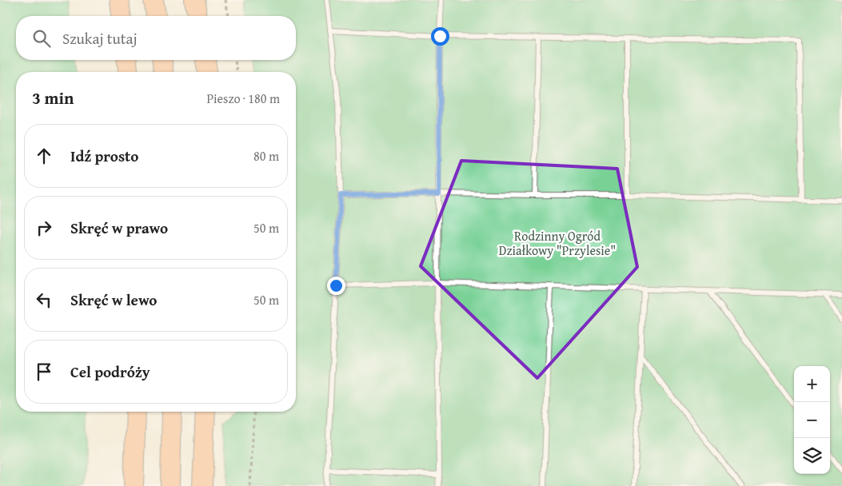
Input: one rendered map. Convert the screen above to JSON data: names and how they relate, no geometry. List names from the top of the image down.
{
  "parks": ["Rodzinny Ogród Działkowy \"Przylesie\""],
  "page": {
    "search": "Szukaj tutaj",
    "heading": ["3 min", "Pieszo · 180 m"],
    "list": [
      ["Idź prosto", "80 m"],
      ["Skręć w prawo", "50 m"],
      ["Skręć w lewo", "50 m"],
      "Cel podróży"
    ],
    "map_buttons": ["+", "−"]
  }
}
